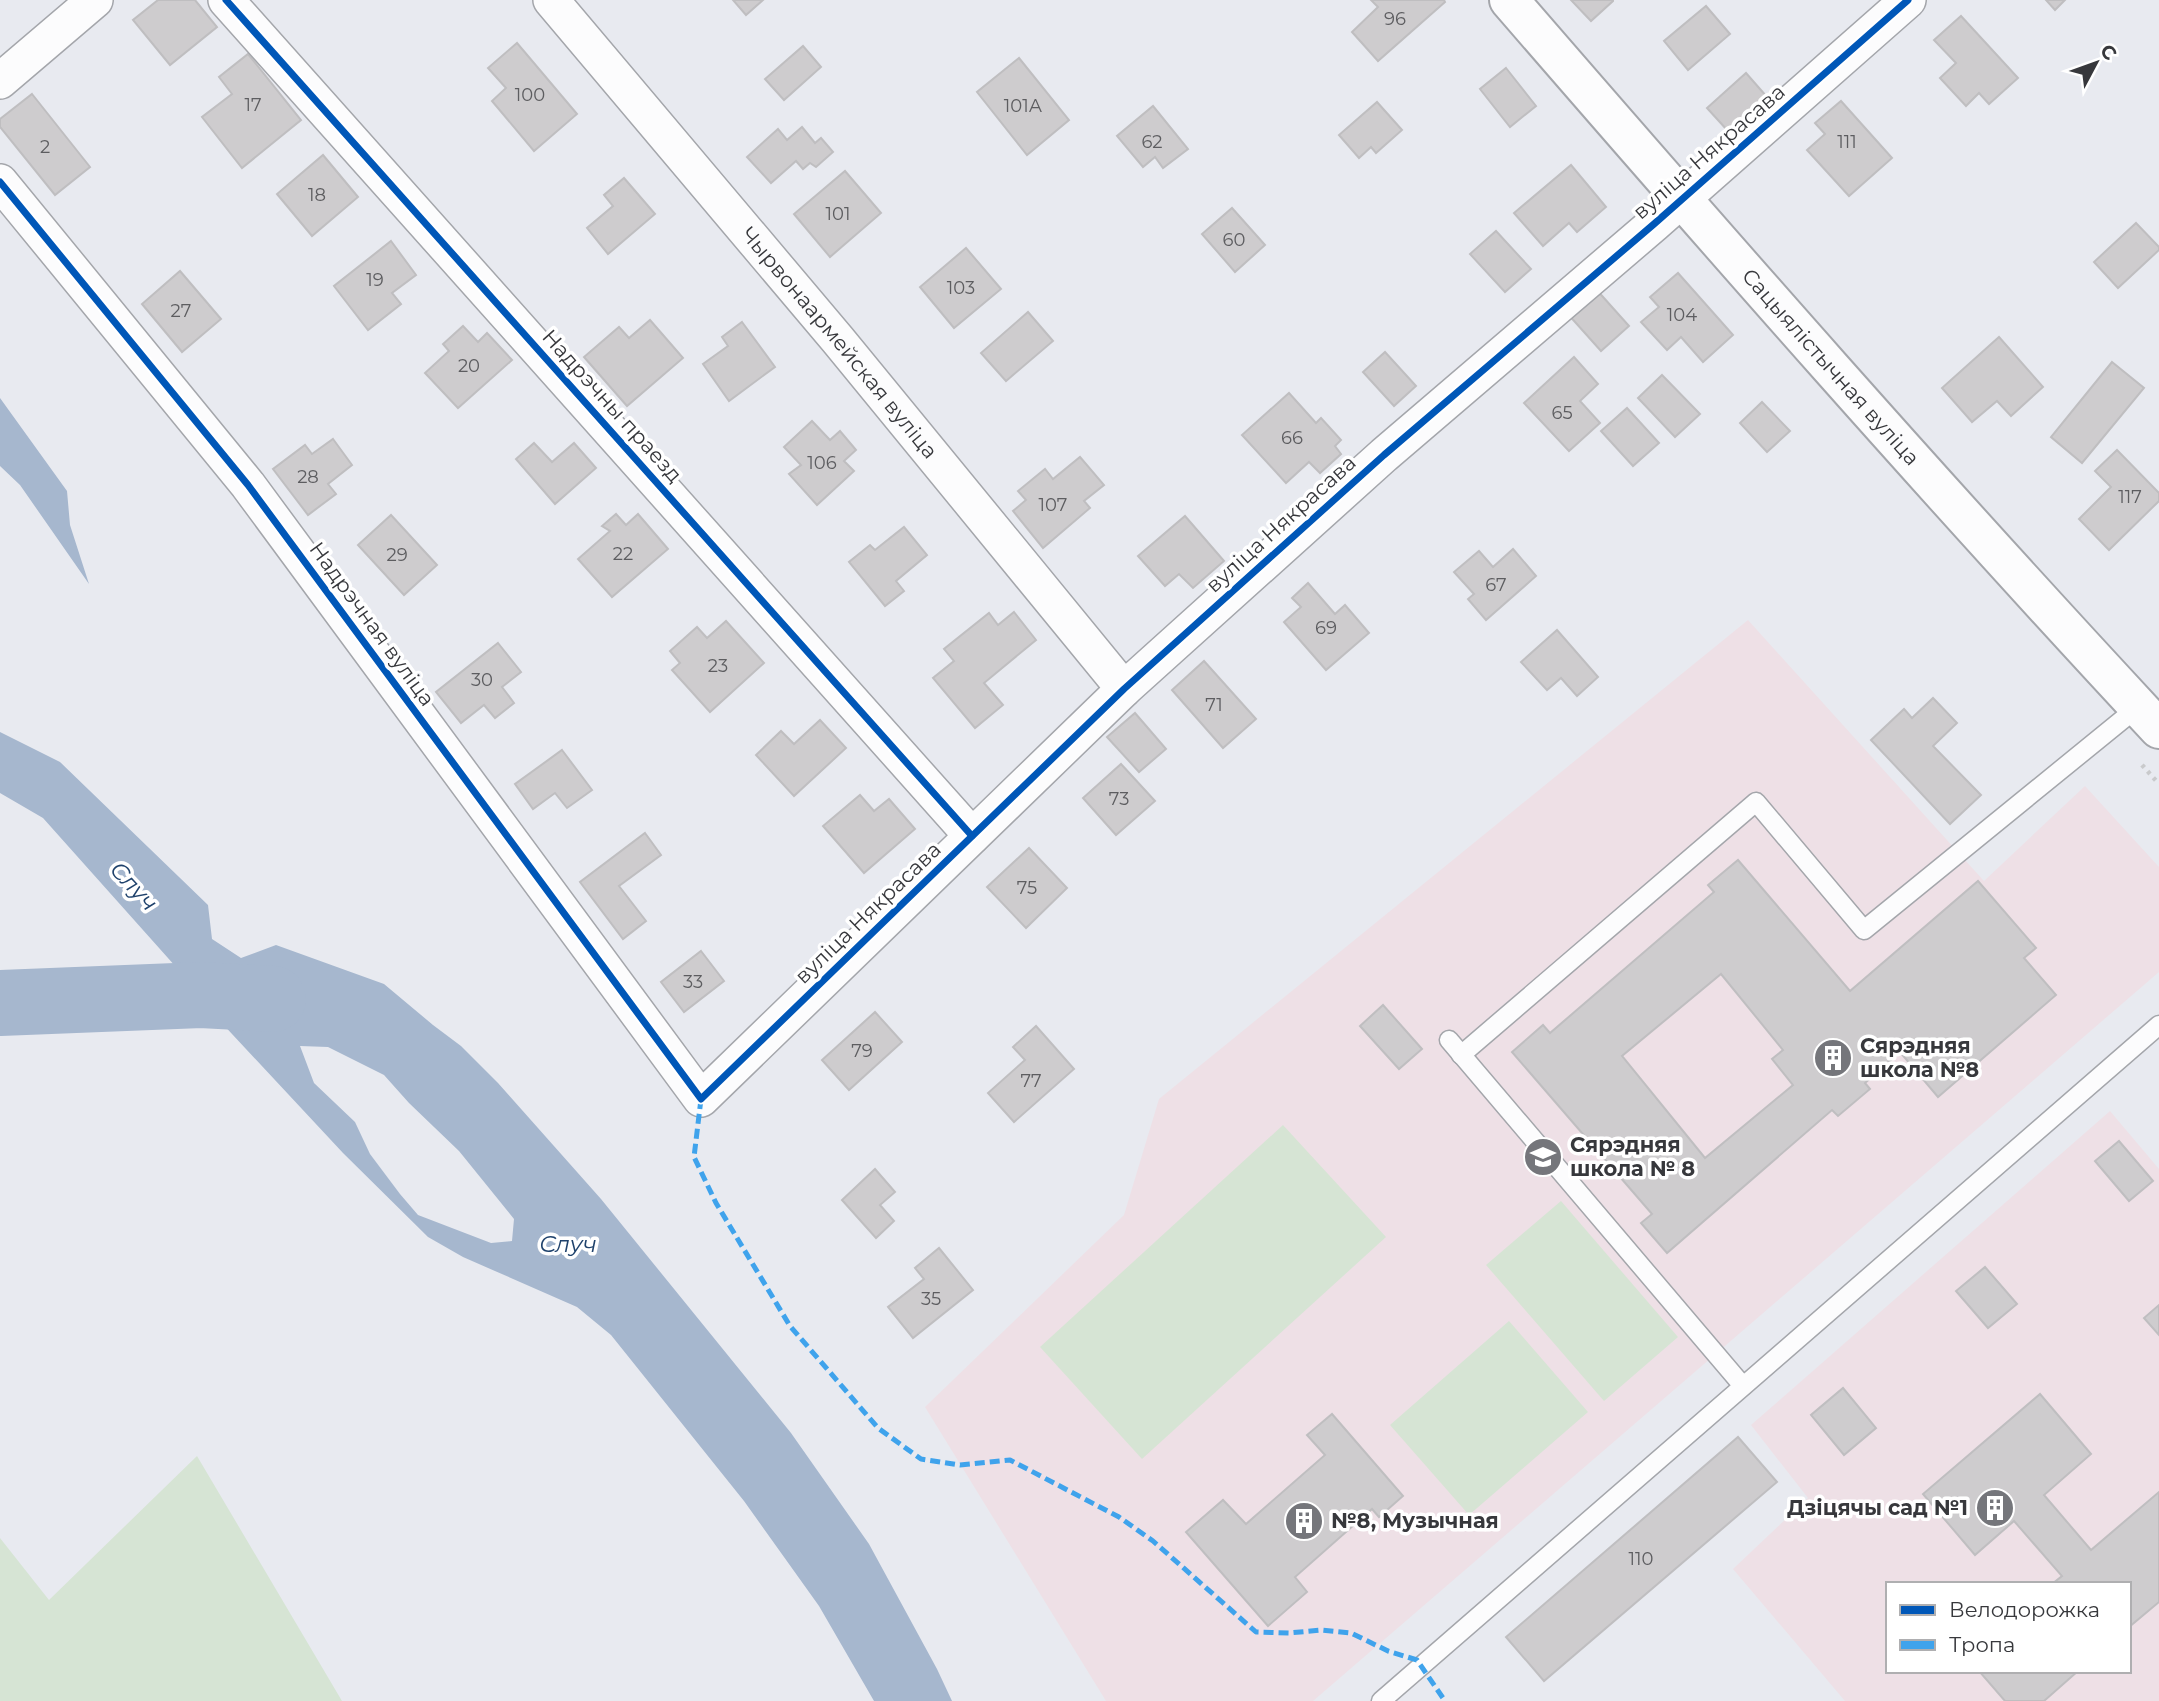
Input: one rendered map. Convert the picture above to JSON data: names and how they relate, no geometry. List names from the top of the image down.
{
  "streets": {
    "main road": ["Сацыялістычная вуліца"],
    "street": [
      "вуліца Някрасава",
      "Чырвонаармейская вуліца",
      "Надрэчны праезд",
      "Надрэчная вуліца"
    ]
  },
  "crossings": [
    ["вуліца Някрасава", "Чырвонаармейская вуліца"],
    ["вуліца Някрасава", "Сацыялістычная вуліца"],
    ["вуліца Някрасава", "Надрэчны праезд"],
    ["вуліца Някрасава", "Надрэчная вуліца"]
  ],
  "water": ["Случ"],
  "places": {
    "building": ["Сярэдняя школа №8", "Дзіцячы сад №1", "№8, Музычная"],
    "school or university": ["Сярэдняя школа № 8"]
  },
  "house_numbers": [
    "96",
    "100",
    "17",
    "101А",
    "62",
    "111",
    "2",
    "18",
    "101",
    "60",
    "19",
    "103",
    "27",
    "104",
    "20",
    "65",
    "66",
    "106",
    "28",
    "117",
    "107",
    "22",
    "29",
    "67",
    "69",
    "23",
    "30",
    "71",
    "73",
    "75",
    "33",
    "79",
    "77",
    "35",
    "110"
  ],
  "legend": ["Велодорожка", "Тропа"],
  "north": "top right"
}
